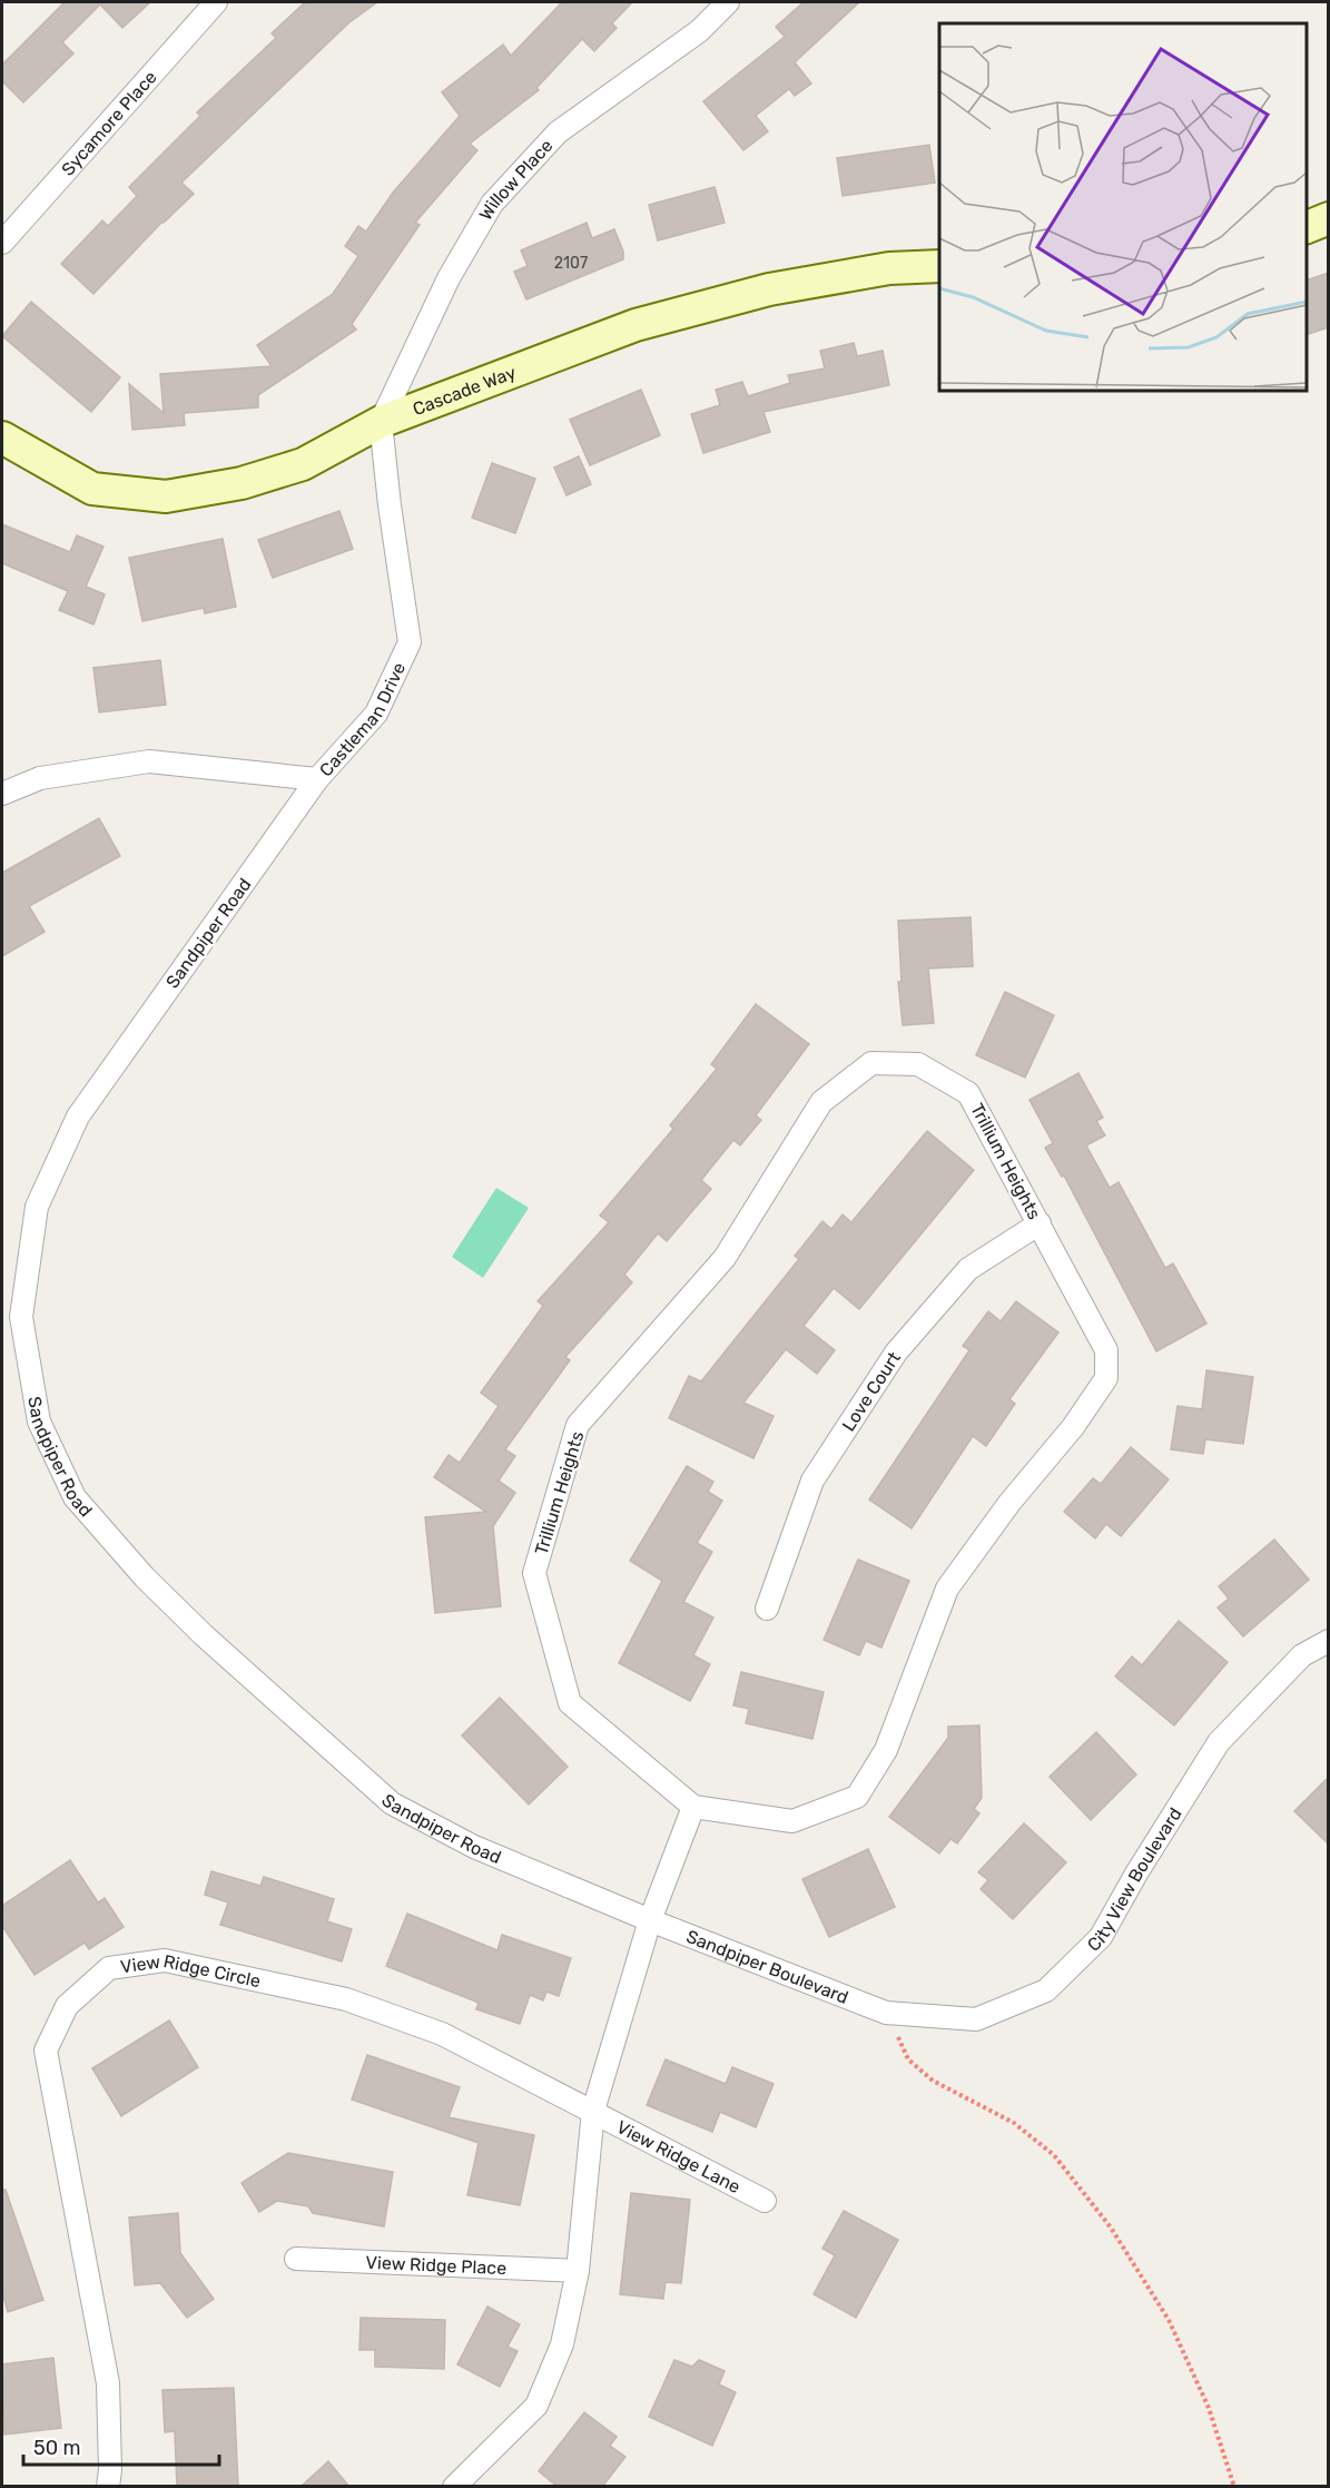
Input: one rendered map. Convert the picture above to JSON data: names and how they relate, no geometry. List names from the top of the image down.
{
  "streets": {
    "street": [
      "Sycamore Place",
      "Willow Place",
      "Cascade Way",
      "Castleman Drive",
      "Sandpiper Road",
      "Trillium Heights",
      "Love Court",
      "City View Boulevard",
      "Sandpiper Boulevard",
      "View Ridge Circle",
      "View Ridge Lane",
      "View Ridge Place"
    ]
  },
  "crossings": [
    ["Willow Place", "Cascade Way"],
    ["Willow Place", "Castleman Drive"],
    ["Cascade Way", "Castleman Drive"],
    ["Castleman Drive", "Sandpiper Road"],
    ["Sandpiper Road", "Sandpiper Boulevard"],
    ["Trillium Heights", "Love Court"],
    ["City View Boulevard", "Sandpiper Boulevard"],
    ["View Ridge Circle", "View Ridge Lane"]
  ],
  "house_numbers": ["2107"],
  "scale_bar": "50 m"
}
